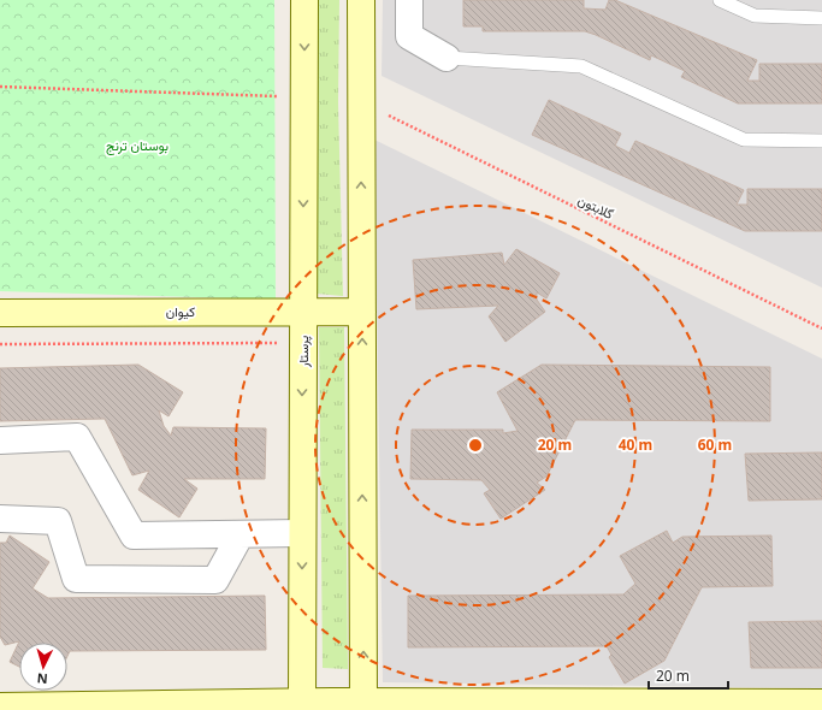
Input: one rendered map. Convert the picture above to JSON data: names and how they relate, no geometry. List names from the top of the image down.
{
  "streets": {
    "street": ["کیوان", "پرستار"],
    "path": ["گلابتون"]
  },
  "crossings": [
    ["کیوان", "پرستار"]
  ],
  "parks": ["بوستان ترنج"],
  "scale_bar": "20 m",
  "north": "bottom",
  "rings": ["20 m", "40 m", "60 m"]
}
